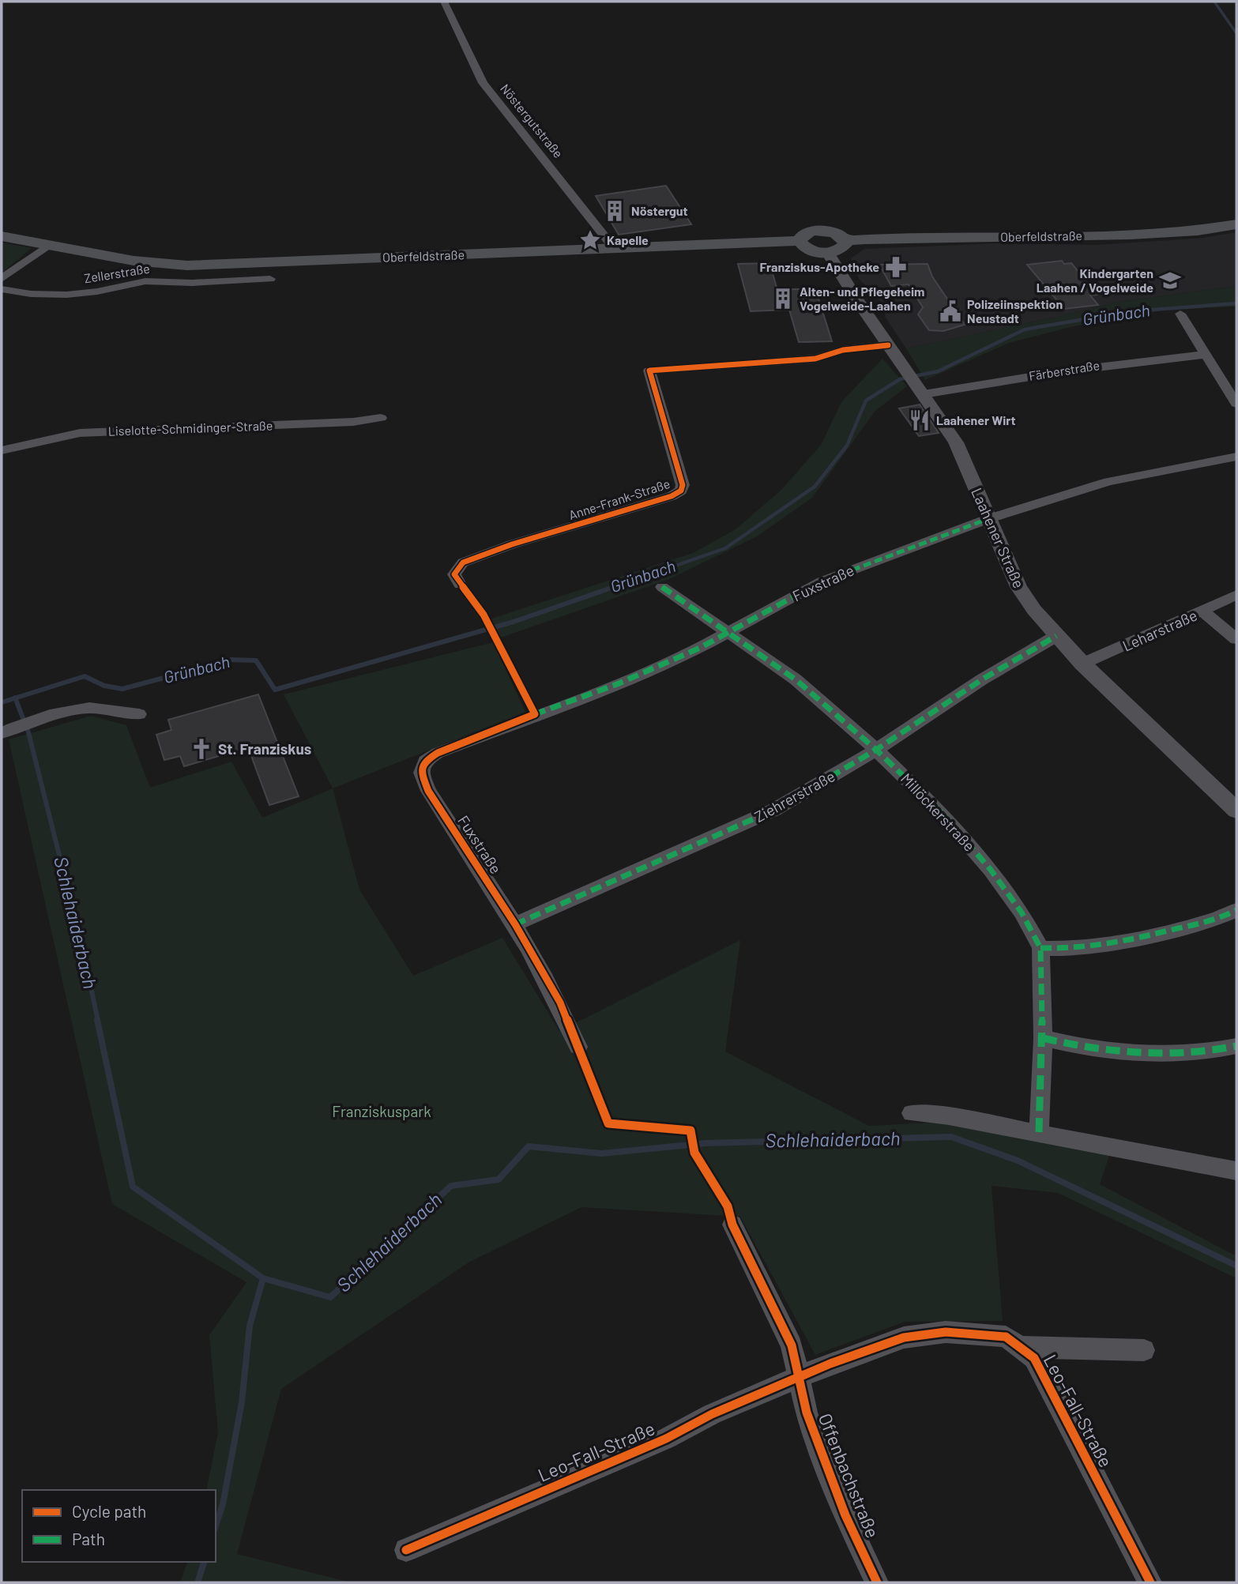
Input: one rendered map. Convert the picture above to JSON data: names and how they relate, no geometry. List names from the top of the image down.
{
  "streets": {
    "main road": ["Oberfeldstraße"],
    "street": [
      "Nöstergutstraße",
      "Zellerstraße",
      "Färberstraße",
      "Liselotte-Schmidinger-Straße",
      "Anne-Frank-Straße",
      "Laahener Straße",
      "Fuxstraße",
      "Leharstraße",
      "Ziehrerstraße",
      "Millöckerstraße",
      "Leo-Fall-Straße",
      "Offenbachstraße"
    ]
  },
  "crossings": [
    ["Nöstergutstraße", "Oberfeldstraße"],
    ["Oberfeldstraße", "Laahener Straße"],
    ["Färberstraße", "Laahener Straße"],
    ["Anne-Frank-Straße", "Laahener Straße"],
    ["Laahener Straße", "Fuxstraße"],
    ["Laahener Straße", "Leharstraße"],
    ["Laahener Straße", "Ziehrerstraße"],
    ["Fuxstraße", "Ziehrerstraße"],
    ["Fuxstraße", "Millöckerstraße"],
    ["Ziehrerstraße", "Millöckerstraße"],
    ["Leo-Fall-Straße", "Offenbachstraße"]
  ],
  "water": ["Grünbach", "Schlehaiderbach"],
  "parks": ["Franziskuspark"],
  "places": {
    "building": ["Nöstergut", "Alten- und Pflegeheim Vogelweide-Laahen"],
    "place": ["Kapelle"],
    "pharmacy": ["Franziskus-Apotheke"],
    "school or university": ["Kindergarten Laahen / Vogelweide"],
    "public building": ["Polizeiinspektion Neustadt"],
    "restaurant": ["Laahener Wirt"],
    "church": ["St. Franziskus"]
  },
  "legend": ["Cycle path", "Path"]
}
